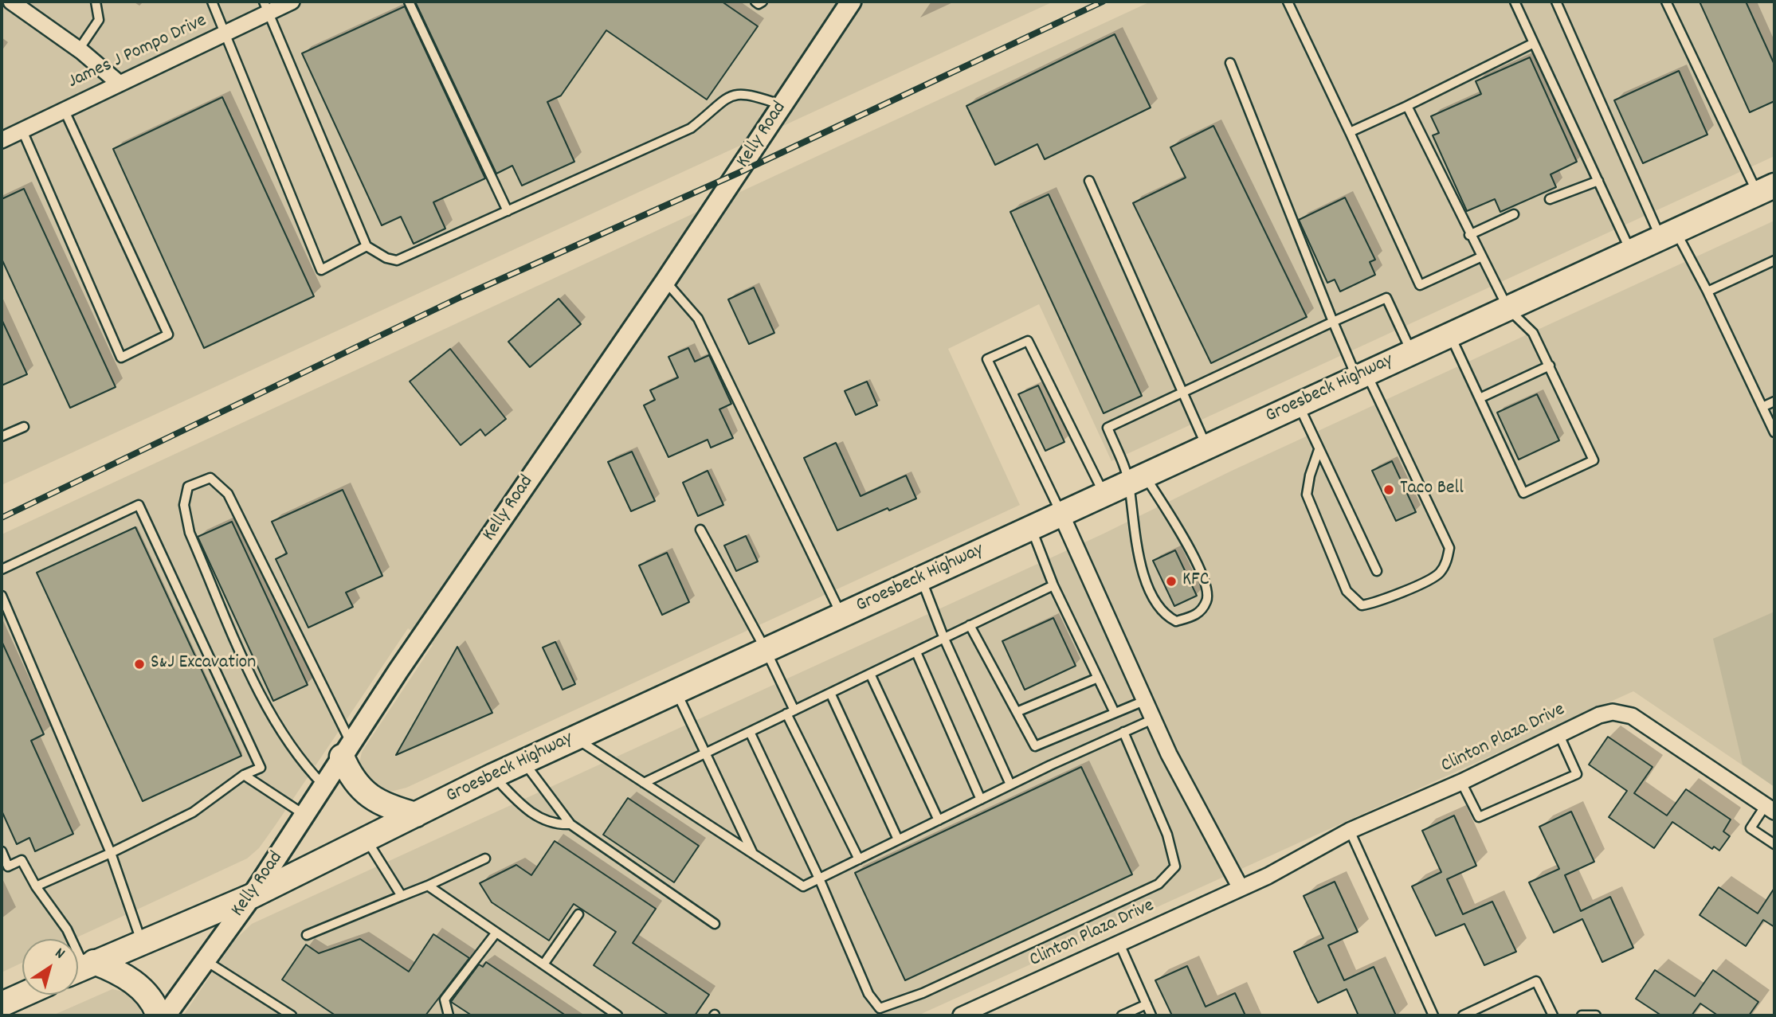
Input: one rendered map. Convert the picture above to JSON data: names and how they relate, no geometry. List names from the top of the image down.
{
  "streets": {
    "main road": ["Groesbeck Highway"],
    "street": ["James J Pompo Drive", "Kelly Road", "Clinton Plaza Drive"]
  },
  "crossings": [
    ["Kelly Road", "Groesbeck Highway"]
  ],
  "places": ["Taco Bell", "KFC", "S&J Excavation"],
  "north": "top right"
}
